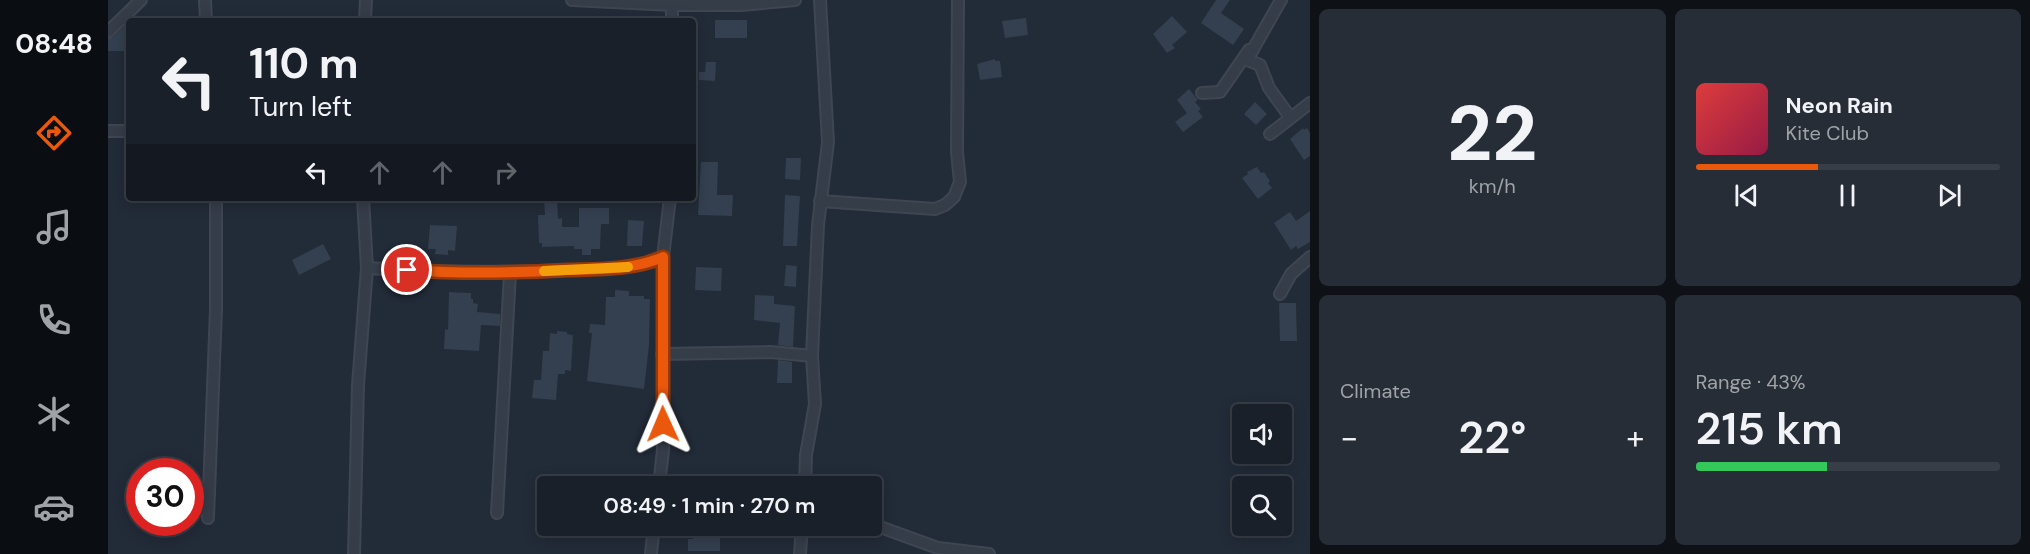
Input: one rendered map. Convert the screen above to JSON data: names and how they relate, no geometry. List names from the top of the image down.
{
  "page": {
    "tabs": "08:48",
    "tile": [
      ["22", "km/h"],
      "Climate",
      ["Range · 43%", "215 km"]
    ],
    "turn": ["110 m", "Turn left"],
    "song": ["Neon Rain", "Kite Club"],
    "heat": ["−", "22°", "+"],
    "limit": "30",
    "trip": "08:49 · 1 min · 270 m"
  }
}
